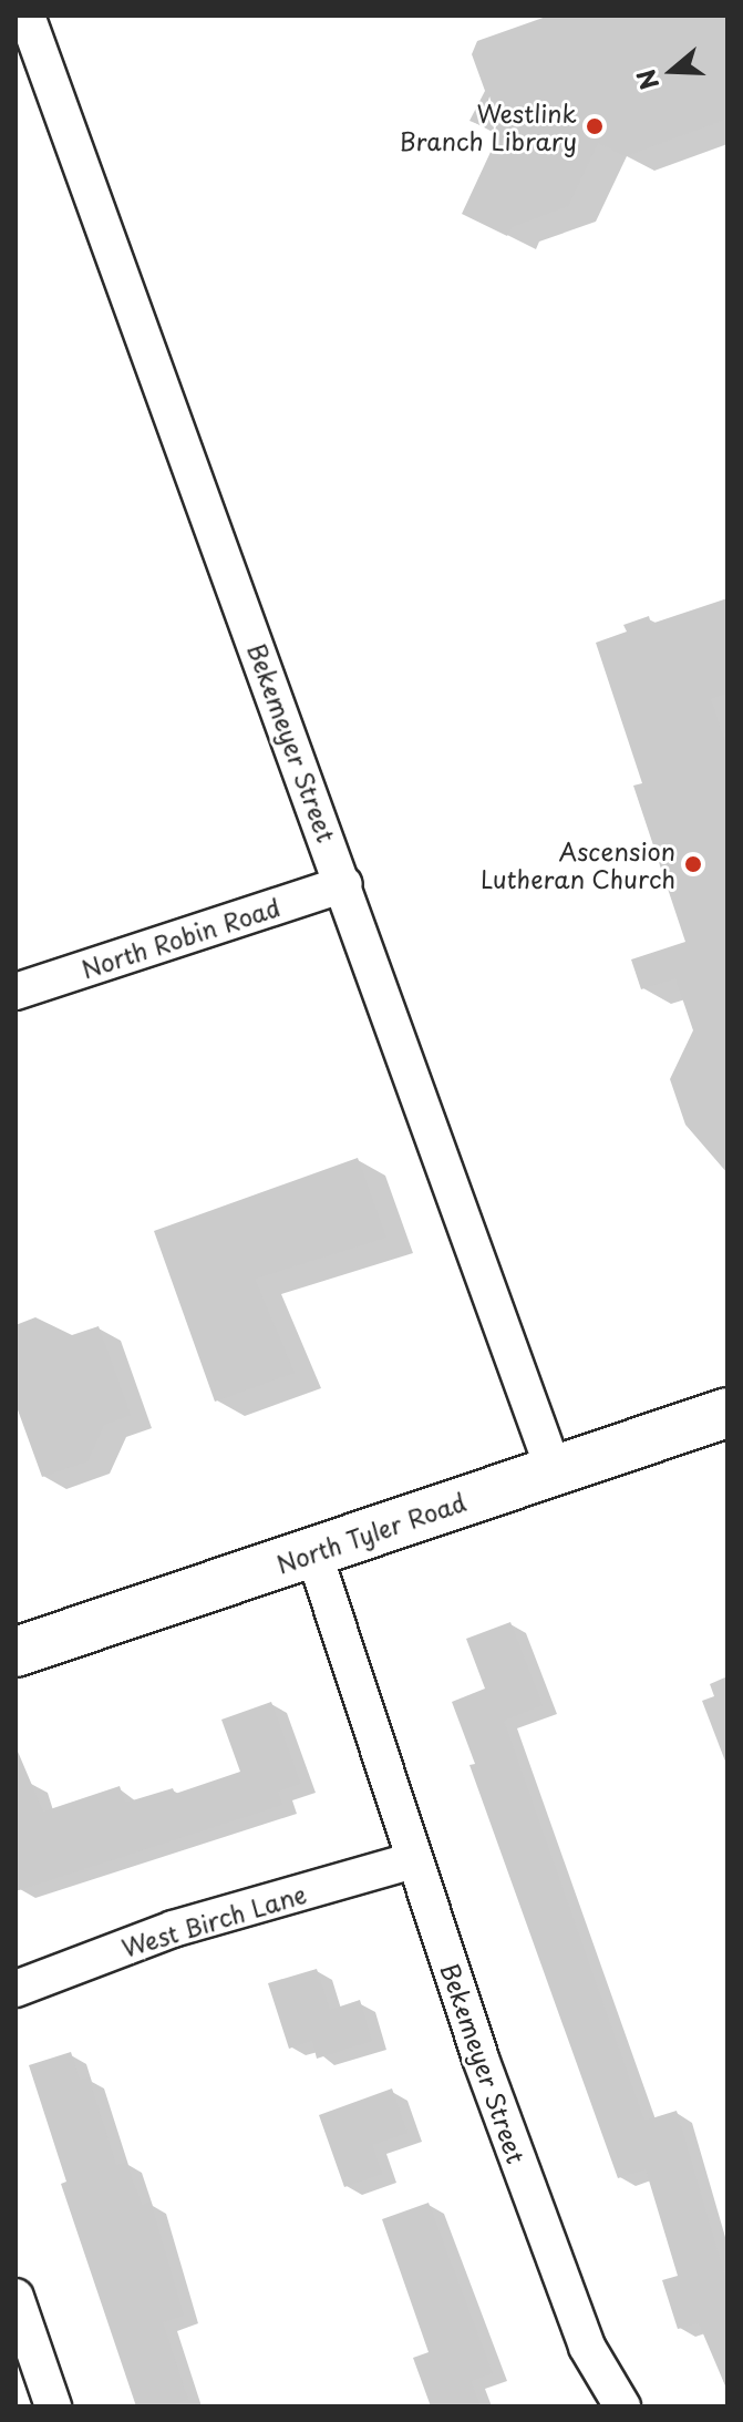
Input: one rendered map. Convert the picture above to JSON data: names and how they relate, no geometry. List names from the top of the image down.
{
  "streets": {
    "main road": ["North Tyler Road"],
    "street": ["Bekemeyer Street", "North Robin Road", "West Birch Lane"]
  },
  "crossings": [
    ["Bekemeyer Street", "North Robin Road"],
    ["Bekemeyer Street", "North Tyler Road"],
    ["Bekemeyer Street", "West Birch Lane"]
  ],
  "places": ["Westlink Branch Library", "Ascension Lutheran Church"],
  "north": "left"
}
